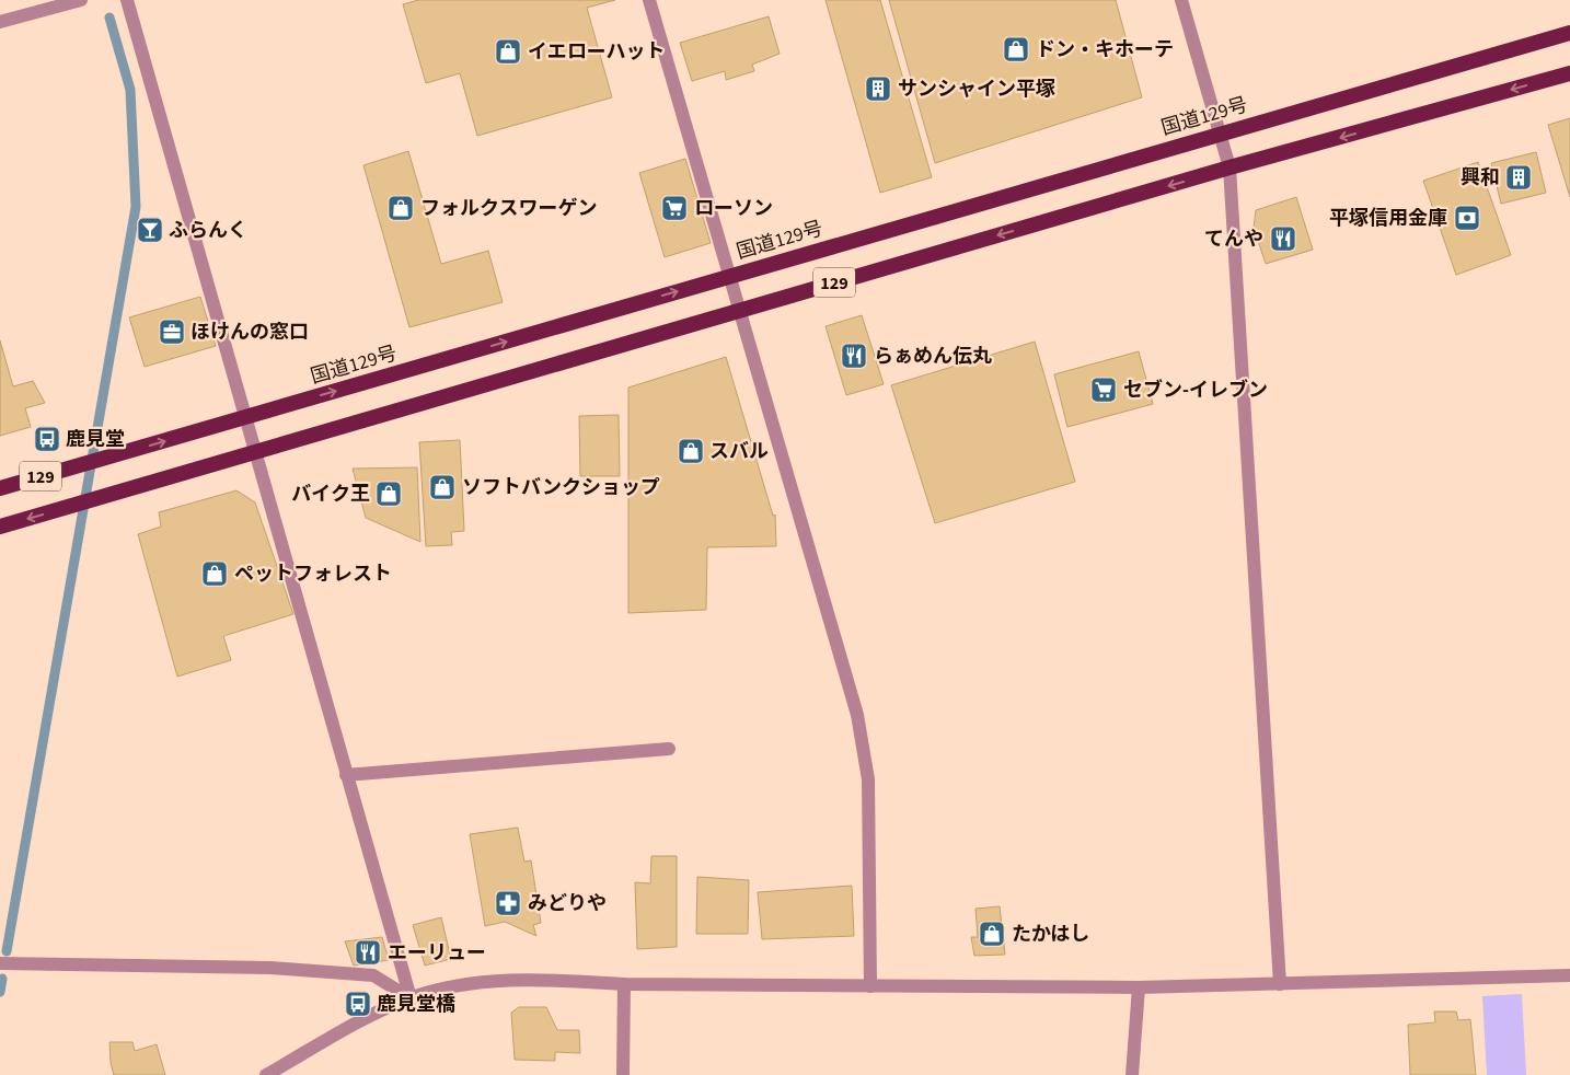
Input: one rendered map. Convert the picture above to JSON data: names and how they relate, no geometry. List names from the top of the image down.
{
  "streets": {
    "highway": ["国道129号", "129"]
  },
  "places": {
    "shop": [
      "ドン・キホーテ",
      "イエローハット",
      "フォルクスワーゲン",
      "スバル",
      "ソフトバンクショップ",
      "バイク王",
      "ペットフォレスト",
      "たかはし"
    ],
    "building": ["サンシャイン平塚", "興和"],
    "supermarket": ["ローソン", "セブン-イレブン"],
    "bank": ["平塚信用金庫"],
    "bar": ["ふらんく"],
    "restaurant": ["てんや", "らぁめん伝丸", "エーリュー"],
    "office": ["ほけんの窓口"],
    "bus stop": ["鹿見堂", "鹿見堂橋"],
    "pharmacy": ["みどりや"]
  }
}
